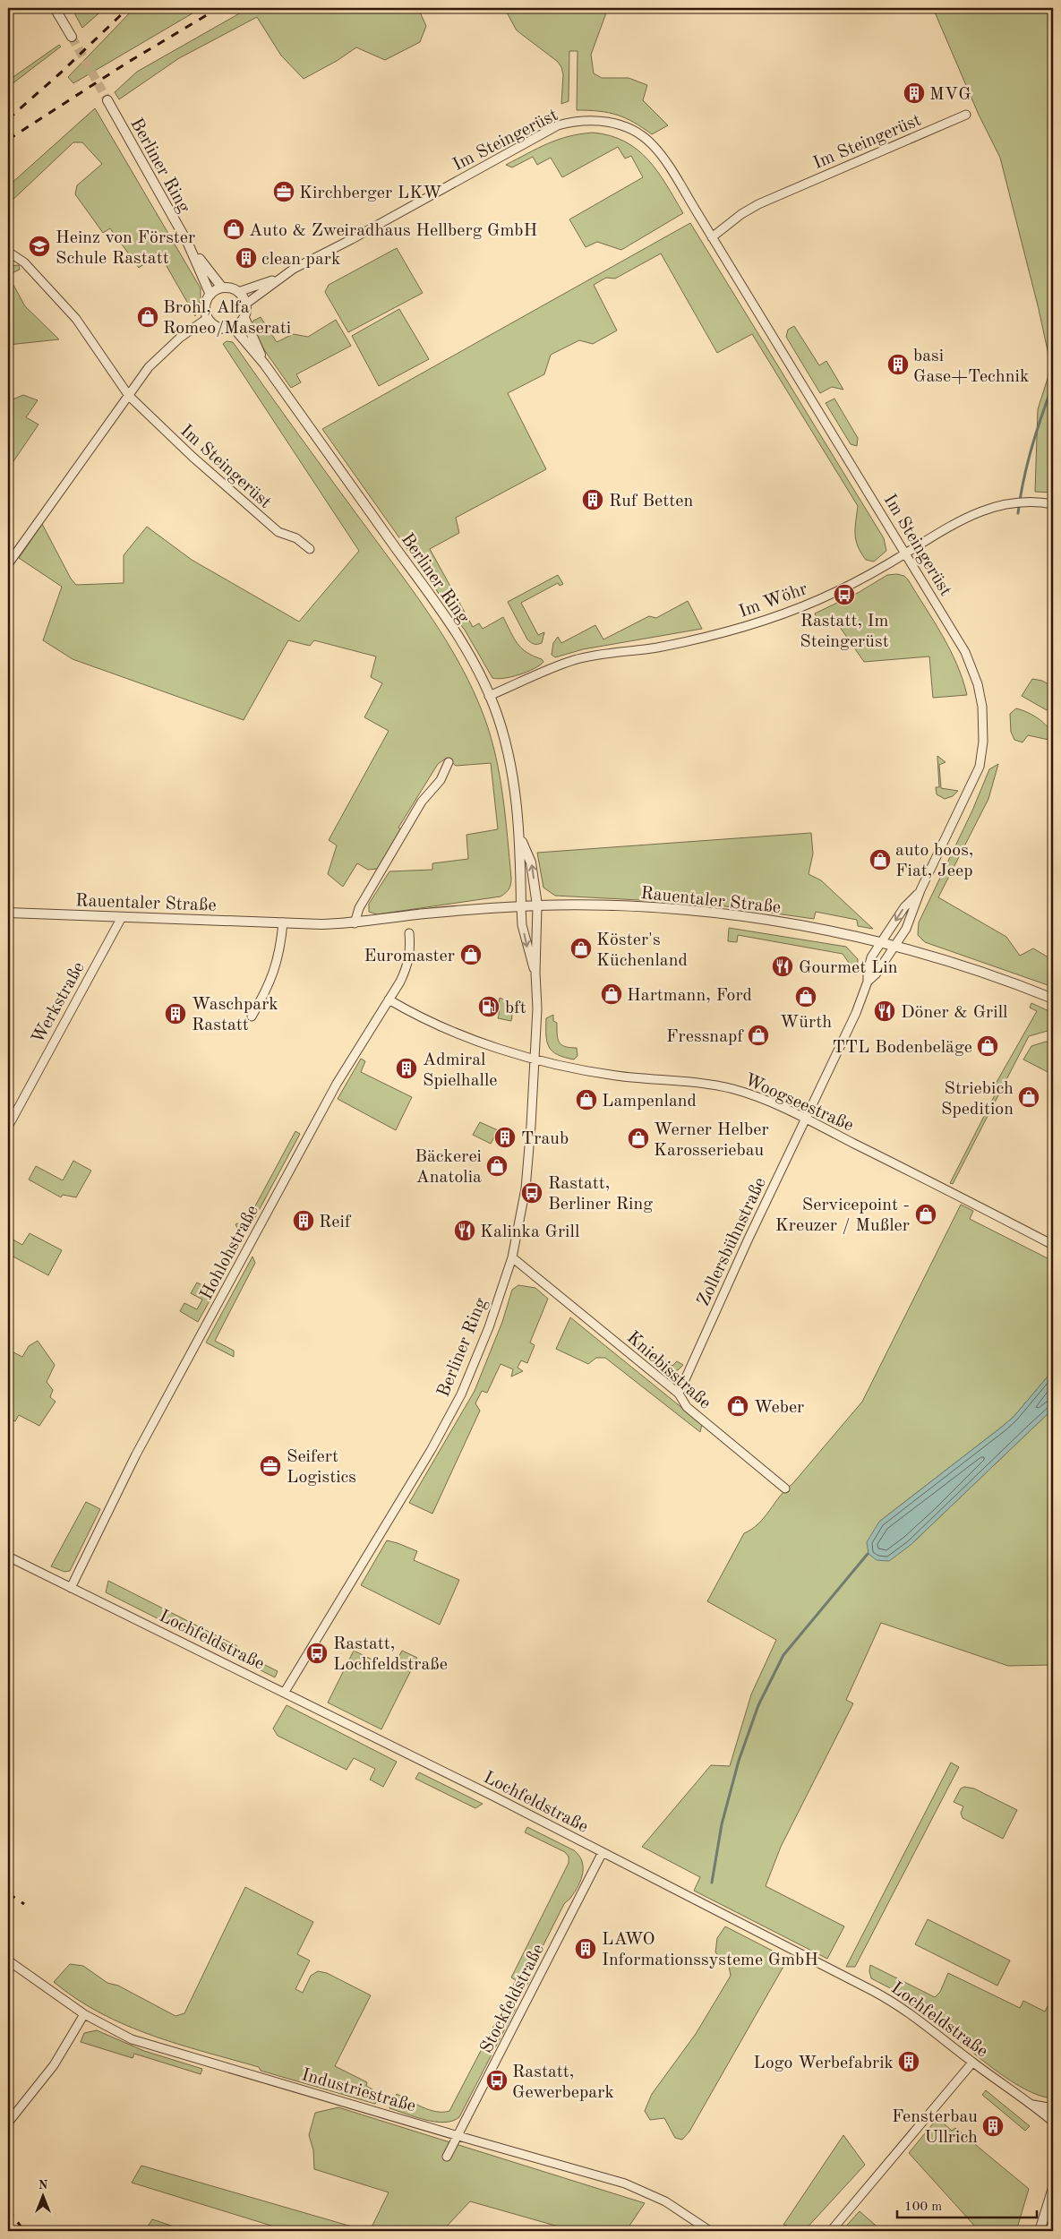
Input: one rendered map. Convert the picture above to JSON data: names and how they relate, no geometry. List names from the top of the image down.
{
  "streets": {
    "street": [
      "Im Steingerüst",
      "Berliner Ring",
      "Im Wöhr",
      "Rauentaler Straße",
      "Werkstraße",
      "Woogseestraße",
      "Zollersbühnstraße",
      "Hohlohstraße",
      "Kniebisstraße",
      "Lochfeldstraße",
      "Stockfeldstraße",
      "Industriestraße"
    ]
  },
  "crossings": [
    ["Im Steingerüst", "Berliner Ring"],
    ["Im Steingerüst", "Im Wöhr"],
    ["Im Steingerüst", "Rauentaler Straße"],
    ["Im Steingerüst", "Zollersbühnstraße"],
    ["Berliner Ring", "Im Wöhr"],
    ["Berliner Ring", "Rauentaler Straße"],
    ["Berliner Ring", "Woogseestraße"],
    ["Berliner Ring", "Kniebisstraße"],
    ["Berliner Ring", "Lochfeldstraße"],
    ["Rauentaler Straße", "Werkstraße"],
    ["Rauentaler Straße", "Zollersbühnstraße"],
    ["Woogseestraße", "Zollersbühnstraße"],
    ["Woogseestraße", "Hohlohstraße"],
    ["Zollersbühnstraße", "Kniebisstraße"],
    ["Hohlohstraße", "Lochfeldstraße"],
    ["Lochfeldstraße", "Stockfeldstraße"],
    ["Stockfeldstraße", "Industriestraße"]
  ],
  "places": {
    "building": [
      "MVG",
      "clean park",
      "basi Gase+Technik",
      "Ruf Betten",
      "Waschpark Rastatt",
      "Admiral Spielhalle",
      "Traub",
      "Reif",
      "LAWO Informationssysteme GmbH",
      "Logo Werbefabrik",
      "Fensterbau Ullrich"
    ],
    "office": ["Kirchberger LKW", "Seifert Logistics"],
    "shop": [
      "Auto & Zweiradhaus Hellberg GmbH",
      "Brohl, Alfa Romeo/Maserati",
      "auto boos, Fiat, Jeep",
      "Köster's Küchenland",
      "Euromaster",
      "Hartmann, Ford",
      "Würth",
      "Fressnapf",
      "TTL Bodenbeläge",
      "Striebich Spedition",
      "Lampenland",
      "Werner Helber Karosseriebau",
      "Bäckerei Anatolia",
      "Servicepoint - Kreuzer / Mußler",
      "Weber"
    ],
    "school or university": ["Heinz von Förster Schule Rastatt"],
    "bus stop": [
      "Rastatt, Im Steingerüst",
      "Rastatt, Berliner Ring",
      "Rastatt, Lochfeldstraße",
      "Rastatt, Gewerbepark"
    ],
    "restaurant": ["Gourmet Lin", "Döner & Grill", "Kalinka Grill"],
    "fuel station": ["bft"]
  },
  "scale_bar": "100 m",
  "north": "top"
}
